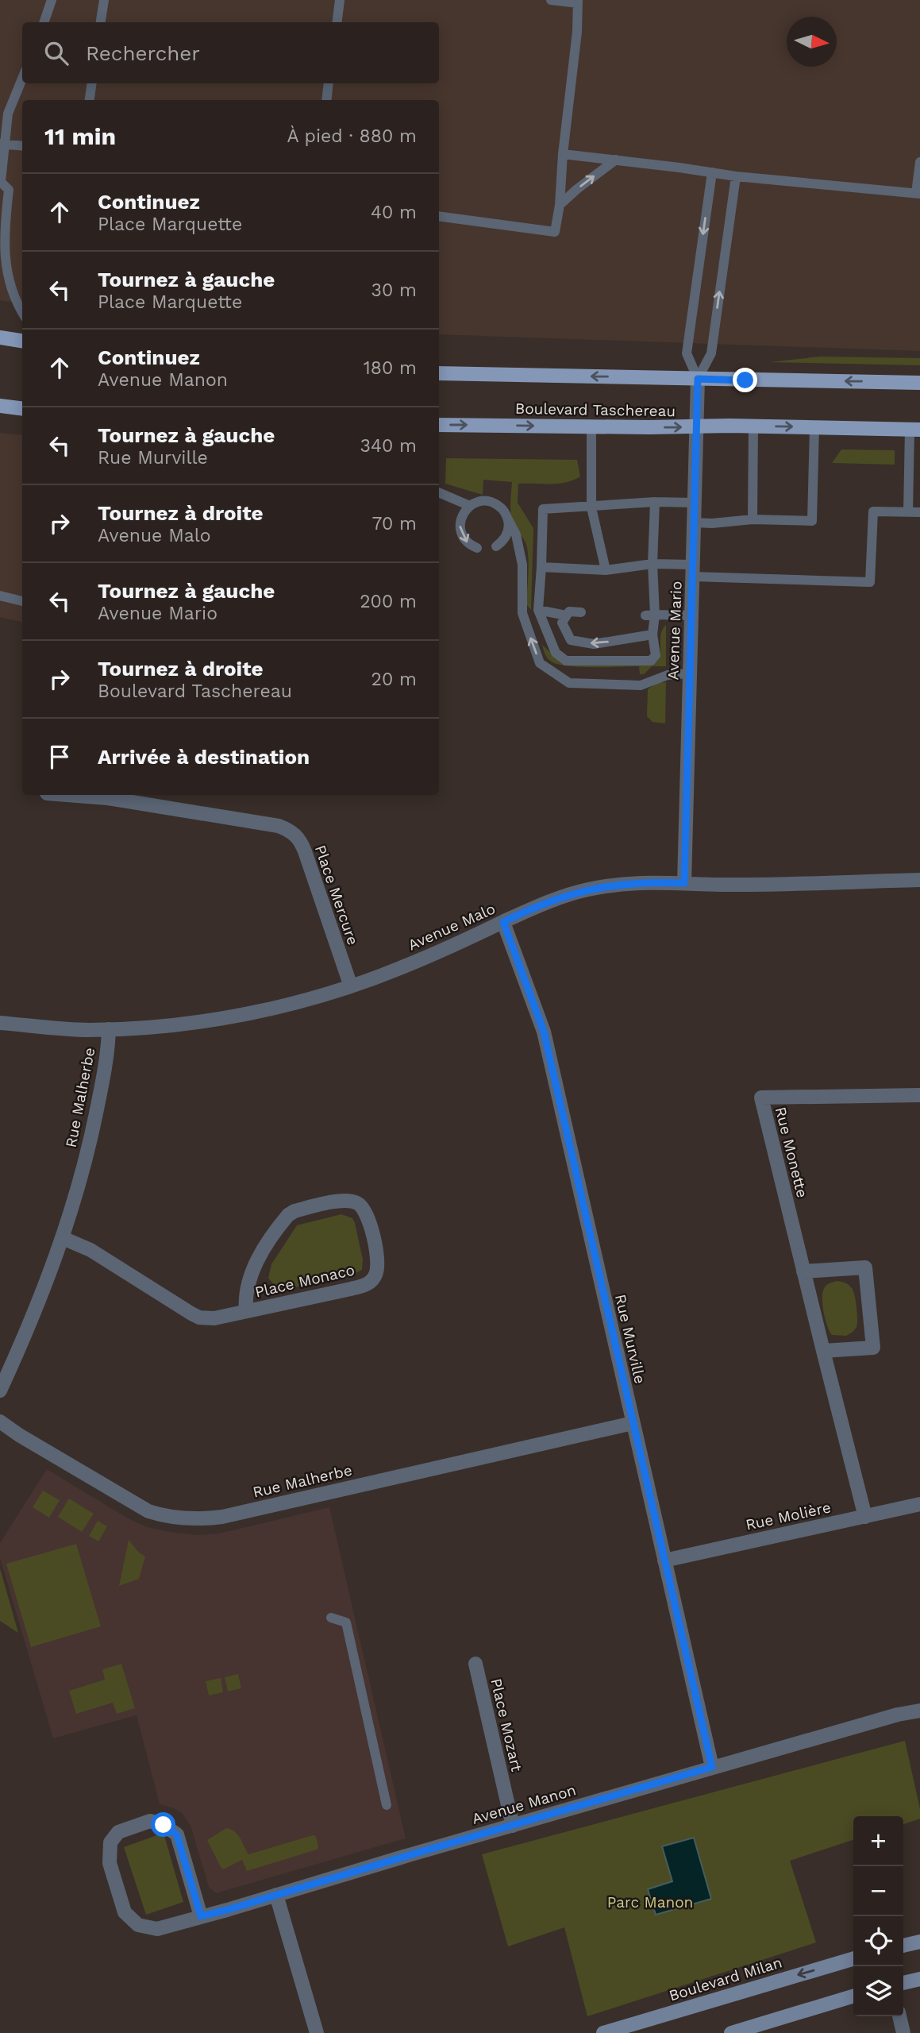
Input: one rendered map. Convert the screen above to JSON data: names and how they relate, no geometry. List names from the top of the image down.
{
  "streets": {
    "main road": ["Boulevard Taschereau", "Boulevard Milan"],
    "street": [
      "Avenue Mario",
      "Place Mercure",
      "Avenue Malo",
      "Rue Malherbe",
      "Rue Monette",
      "Place Monaco",
      "Rue Murville",
      "Rue Molière",
      "Place Mozart",
      "Avenue Manon"
    ]
  },
  "crossings": [
    ["Boulevard Taschereau", "Avenue Mario"],
    ["Avenue Mario", "Avenue Malo"],
    ["Place Mercure", "Avenue Malo"],
    ["Avenue Malo", "Rue Malherbe"],
    ["Avenue Malo", "Rue Murville"],
    ["Rue Malherbe", "Place Monaco"],
    ["Rue Malherbe", "Rue Murville"],
    ["Rue Monette", "Rue Molière"],
    ["Rue Murville", "Rue Molière"],
    ["Rue Murville", "Avenue Manon"],
    ["Place Mozart", "Avenue Manon"]
  ],
  "parks": ["Parc Manon"],
  "north": "right",
  "page": {
    "search": "Rechercher",
    "heading": ["11 min", "À pied · 880 m"],
    "list": [
      ["Continuez", "Place Marquette", "40 m"],
      ["Tournez à gauche", "Place Marquette", "30 m"],
      ["Continuez", "Avenue Manon", "180 m"],
      ["Tournez à gauche", "Rue Murville", "340 m"],
      ["Tournez à droite", "Avenue Malo", "70 m"],
      ["Tournez à gauche", "Avenue Mario", "200 m"],
      ["Tournez à droite", "Boulevard Taschereau", "20 m"],
      "Arrivée à destination"
    ],
    "map_buttons": ["+", "−"]
  }
}
